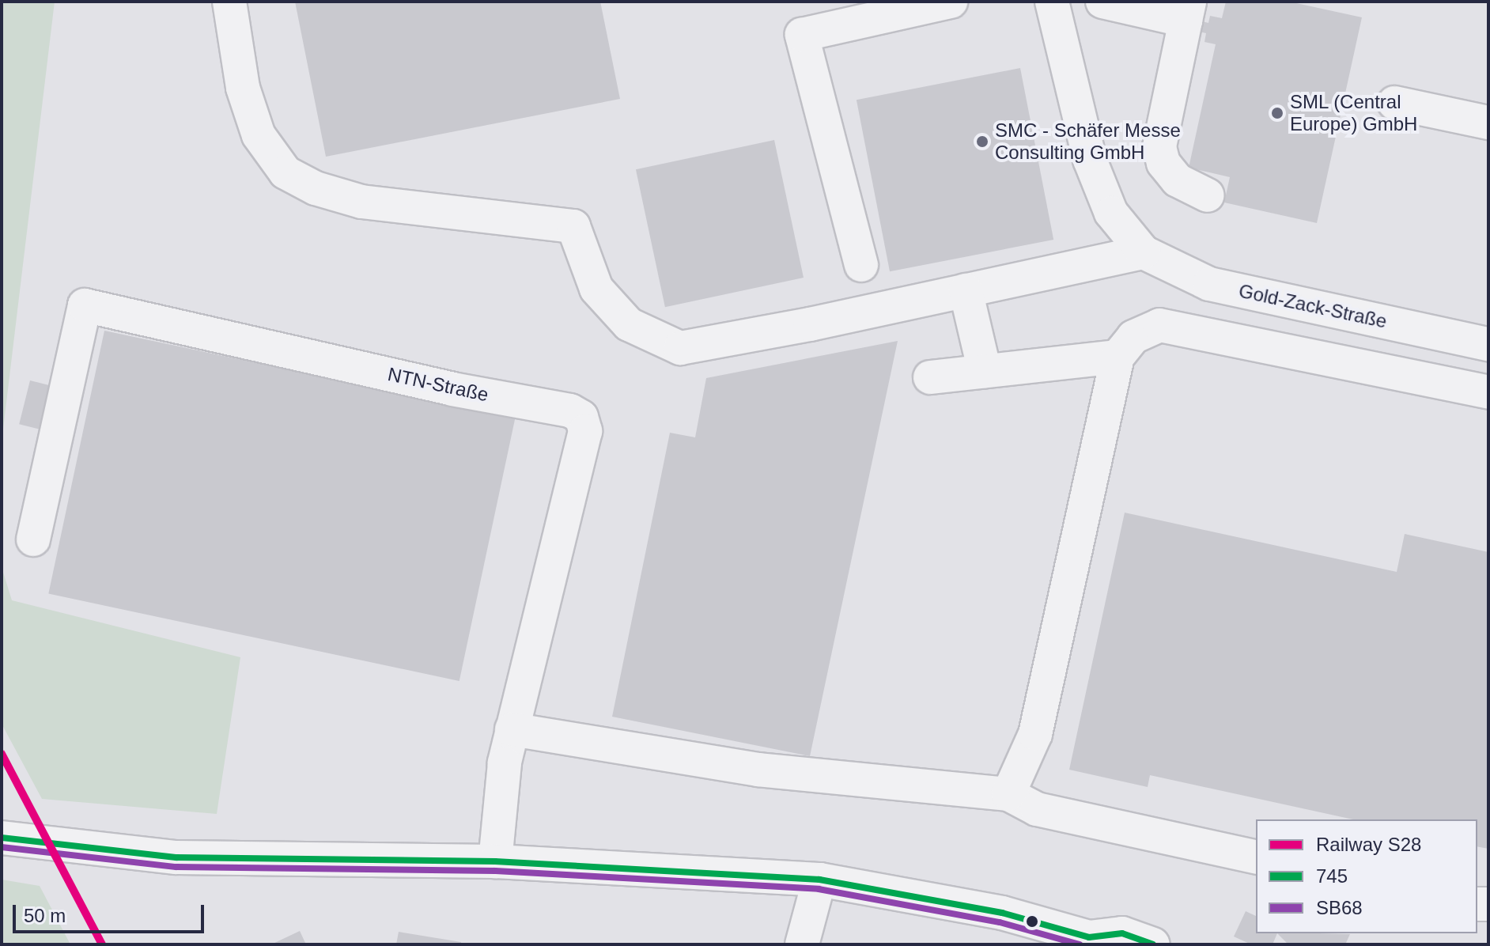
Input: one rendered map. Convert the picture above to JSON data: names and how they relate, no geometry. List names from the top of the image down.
{
  "streets": {
    "street": ["Gold-Zack-Straße", "NTN-Straße"]
  },
  "places": ["SML (Central Europe) GmbH", "SMC - Schäfer Messe Consulting GmbH"],
  "lines": ["rail line S28", "transit line 745", "transit line SB68"],
  "legend": ["Railway S28", "745", "SB68"],
  "scale_bar": "50 m"
}
